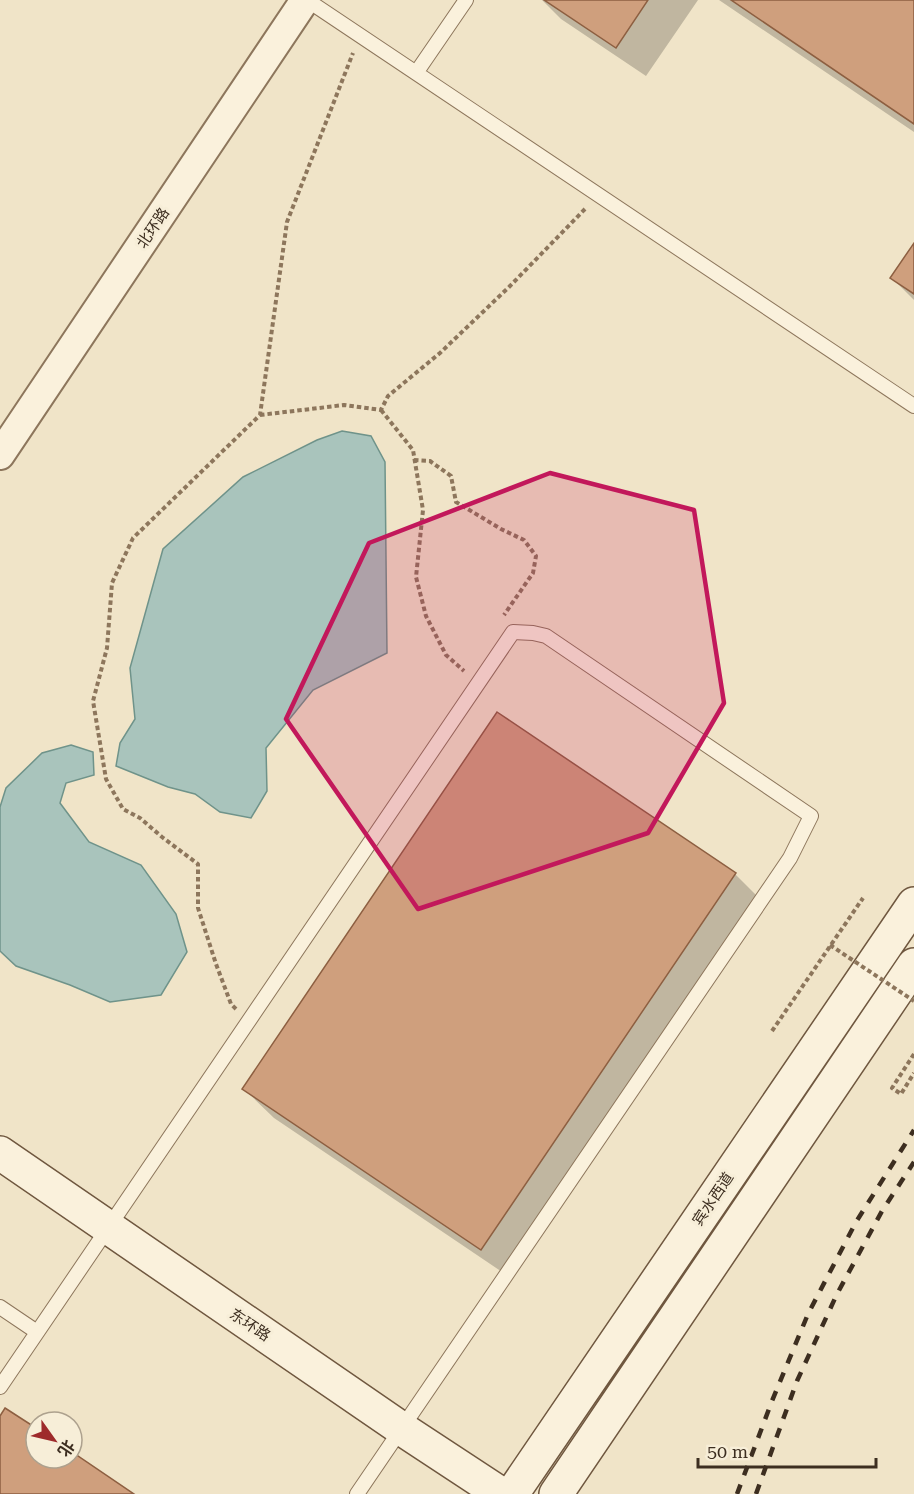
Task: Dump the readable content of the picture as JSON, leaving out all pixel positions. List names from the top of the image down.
{
  "streets": {
    "main road": ["宾水西道", "东环路"],
    "street": ["北环路"]
  },
  "scale_bar": "50 m",
  "north": "bottom right"
}
